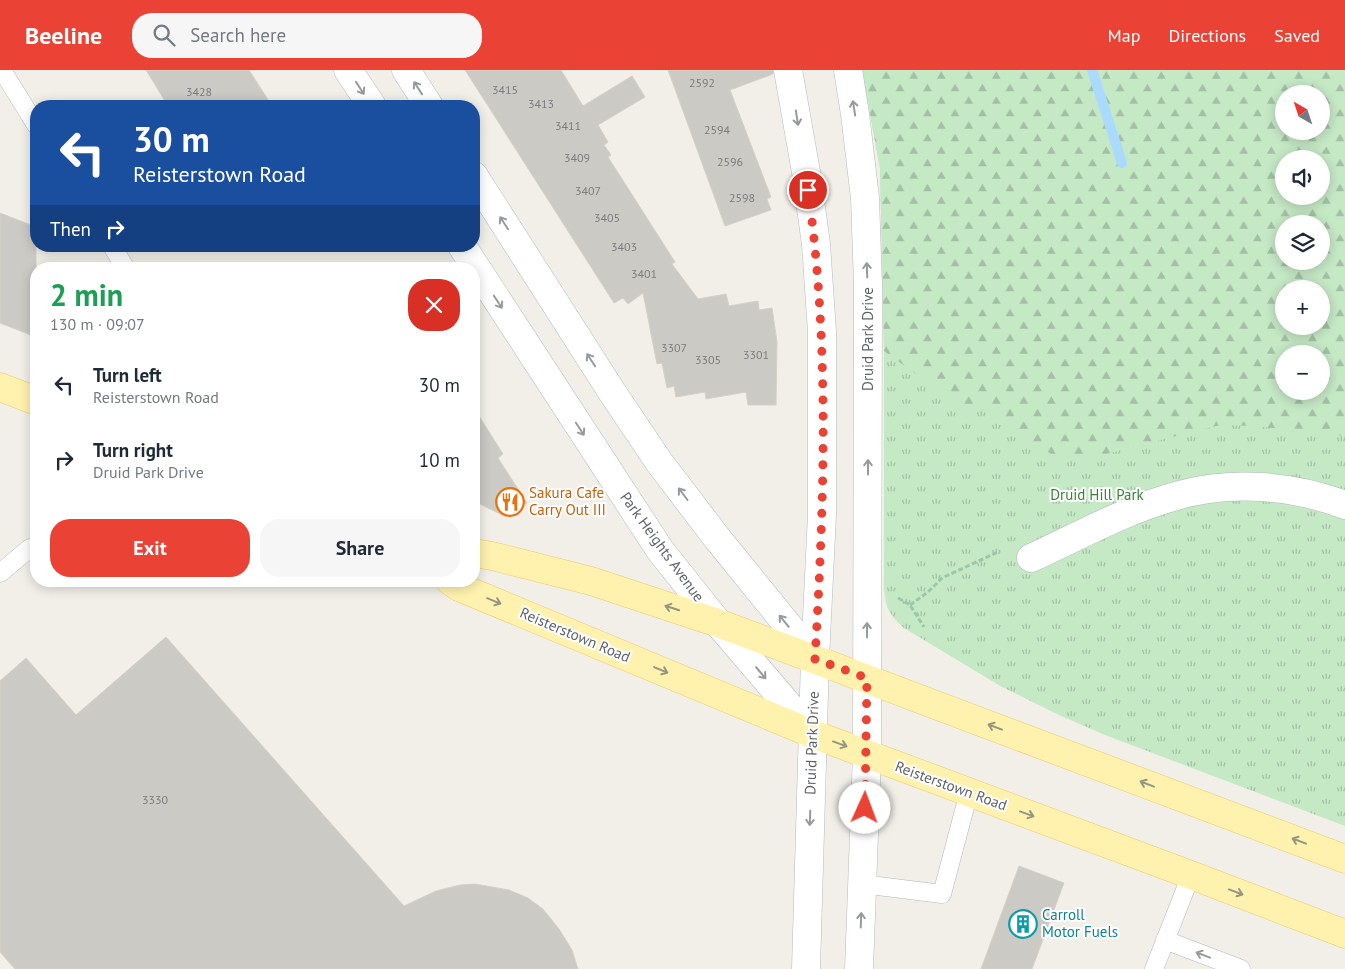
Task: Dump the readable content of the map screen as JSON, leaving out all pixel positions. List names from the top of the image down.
{
  "streets": {
    "main road": ["Druid Park Drive", "Park Heights Avenue", "Reisterstown Road"]
  },
  "crossings": [
    ["Druid Park Drive", "Park Heights Avenue"],
    ["Druid Park Drive", "Reisterstown Road"],
    ["Park Heights Avenue", "Reisterstown Road"]
  ],
  "parks": ["Druid Hill Park"],
  "places": {
    "restaurant": ["Sakura Cafe Carry Out III"],
    "building": ["Carroll Motor Fuels"]
  },
  "house_numbers": [
    "2592",
    "3415",
    "3428",
    "3413",
    "3411",
    "2594",
    "3409",
    "2596",
    "3407",
    "2598",
    "3405",
    "3403",
    "3401",
    "3307",
    "3301",
    "3305",
    "3330"
  ],
  "north": "top left",
  "page": {
    "header": "Beeline",
    "search": "Search here",
    "nav": ["Map", "Directions", "Saved"],
    "map_buttons": ["+", "−"],
    "turn": ["30 m", "Reisterstown Road"],
    "then": "Then",
    "heading": ["2 min", "130 m · 09:07"],
    "list": [
      {
        "name": "Turn left",
        "note": "Reisterstown Road",
        "value": "30 m"
      },
      {
        "name": "Turn right",
        "note": "Druid Park Drive",
        "value": "10 m"
      }
    ],
    "buttons": ["Exit", "Share"]
  }
}
